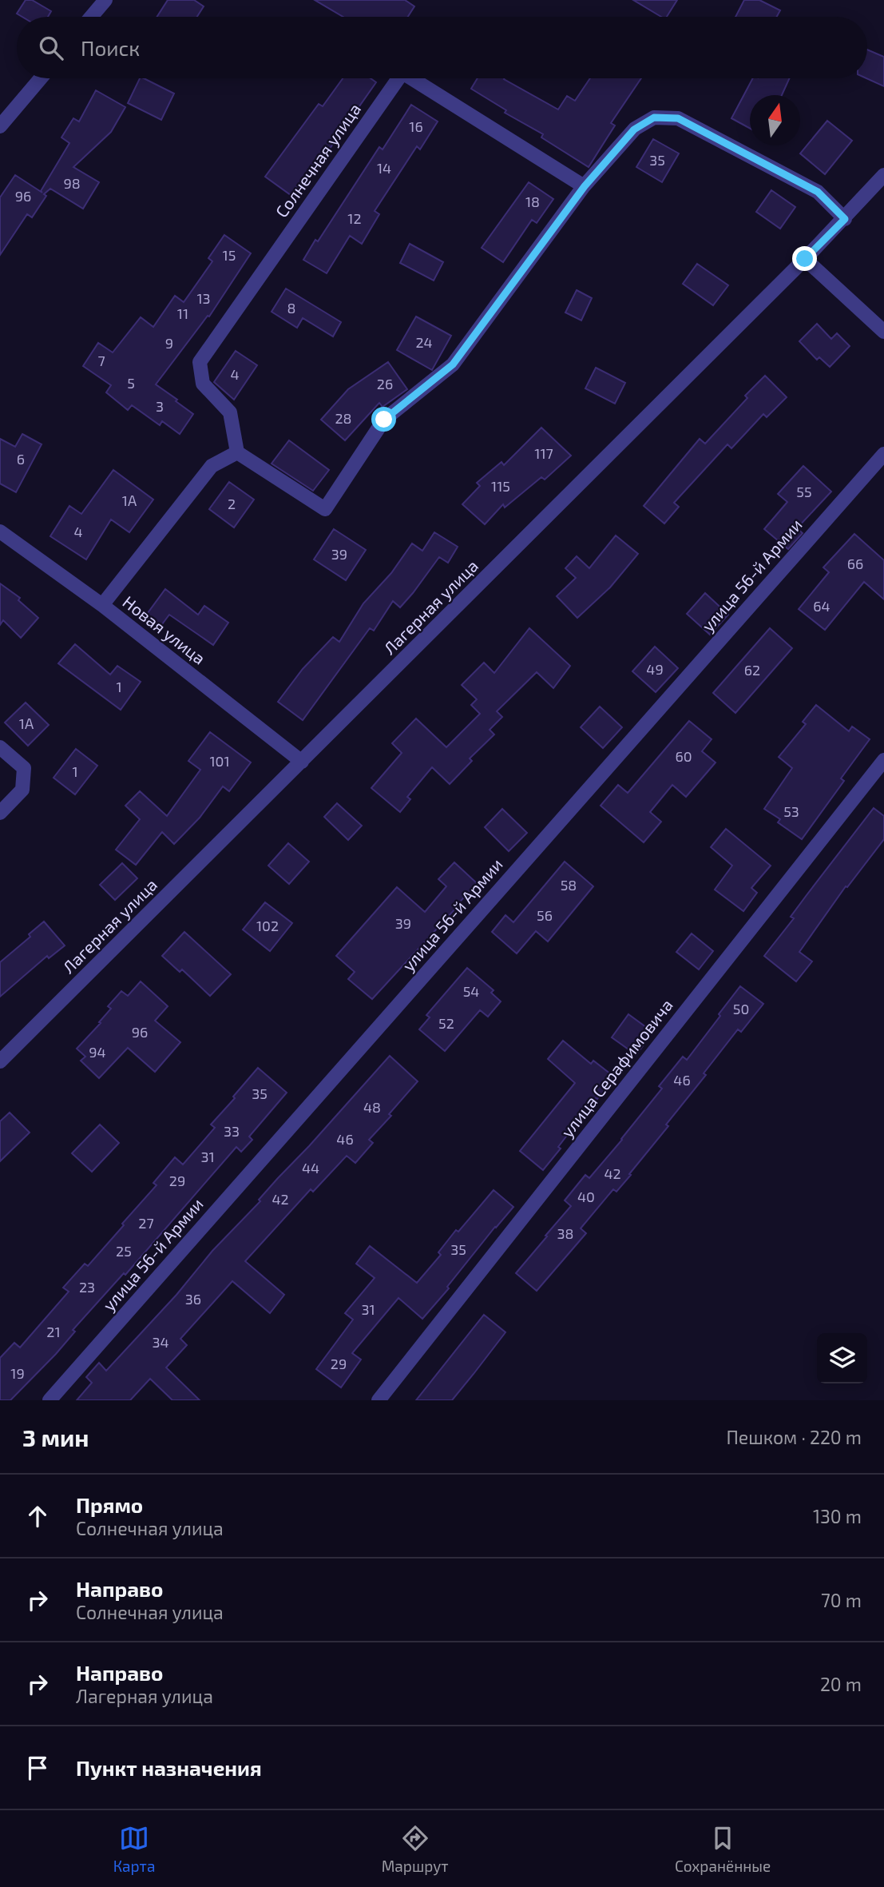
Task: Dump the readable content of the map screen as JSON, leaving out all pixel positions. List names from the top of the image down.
{
  "streets": {
    "street": [
      "Солнечная улица",
      "улица 56-й Армии",
      "Лагерная улица",
      "Новая улица",
      "улица Серафимовича"
    ]
  },
  "crossings": [
    ["Лагерная улица", "Новая улица"]
  ],
  "house_numbers": [
    "16",
    "35",
    "14",
    "98",
    "96",
    "18",
    "12",
    "15",
    "13",
    "8",
    "11",
    "24",
    "9",
    "7",
    "4",
    "5",
    "26",
    "3",
    "28",
    "117",
    "6",
    "115",
    "55",
    "1А",
    "2",
    "4",
    "39",
    "66",
    "64",
    "49",
    "62",
    "1",
    "1А",
    "60",
    "101",
    "1",
    "53",
    "58",
    "56",
    "39",
    "102",
    "54",
    "50",
    "52",
    "96",
    "94",
    "46",
    "35",
    "48",
    "33",
    "46",
    "31",
    "44",
    "42",
    "29",
    "40",
    "42",
    "27",
    "38",
    "35",
    "25",
    "23",
    "36",
    "31",
    "21",
    "34",
    "29",
    "19"
  ],
  "north": "top",
  "page": {
    "search": "Поиск",
    "heading": ["3 мин", "Пешком · 220 m"],
    "list": [
      ["Прямо", "Солнечная улица", "130 m"],
      ["Направо", "Солнечная улица", "70 m"],
      ["Направо", "Лагерная улица", "20 m"],
      "Пункт назначения"
    ],
    "nav": ["Карта", "Маршрут", "Сохранённые"]
  }
}
